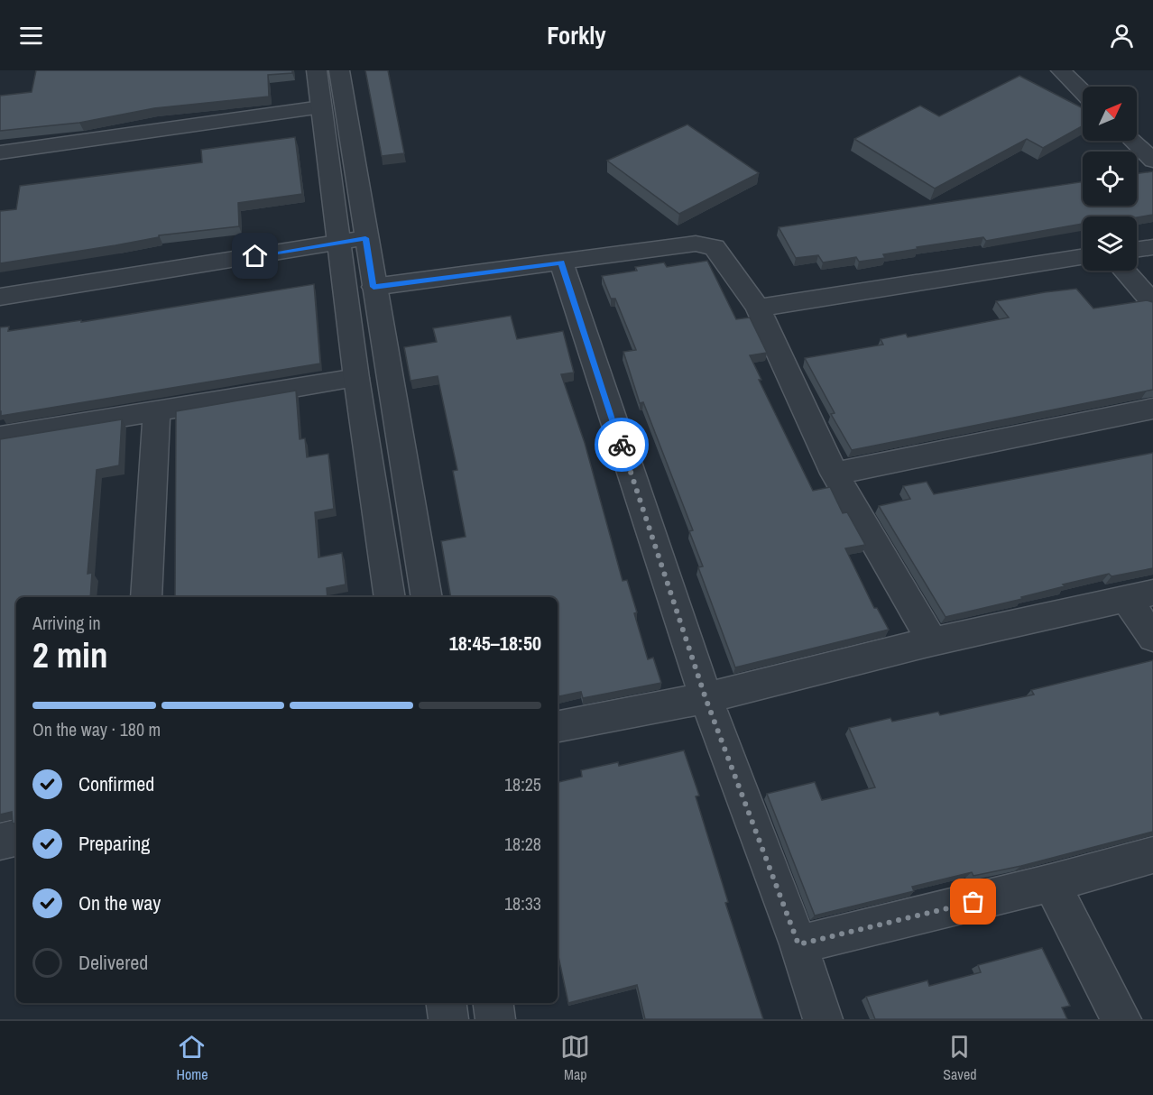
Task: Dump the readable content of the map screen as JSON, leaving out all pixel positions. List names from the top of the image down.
{
  "north": "top right",
  "page": {
    "header": "Forkly",
    "heading": ["2 min", "Arriving in", "18:45–18:50"],
    "bar": "On the way · 180 m",
    "list": [
      ["Confirmed", "18:25"],
      ["Preparing", "18:28"],
      ["On the way", "18:33"],
      "Delivered"
    ],
    "tabs": ["Home", "Map", "Saved"]
  }
}
